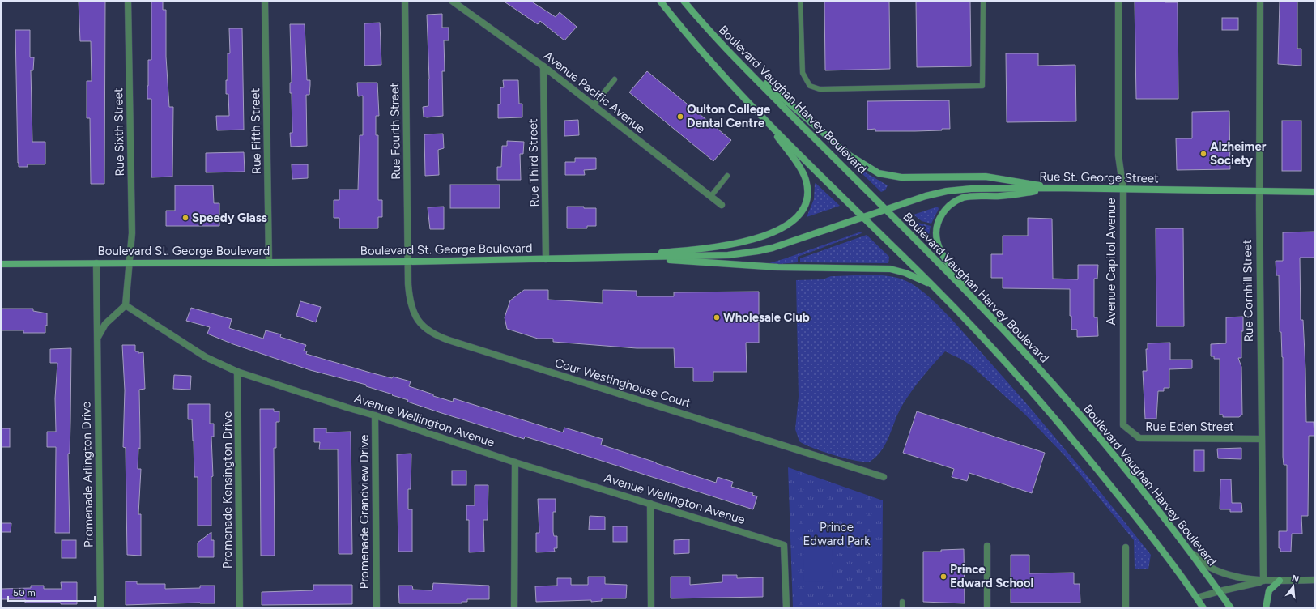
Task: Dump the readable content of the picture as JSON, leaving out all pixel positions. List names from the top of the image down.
{
  "streets": {
    "main road": ["Boulevard Vaughan Harvey Boulevard", "Rue St. George Street", "Boulevard St. George Boulevard"],
    "street": [
      "Avenue Pacific Avenue",
      "Rue Fifth Street",
      "Rue Fourth Street",
      "Rue Sixth Street",
      "Rue Third Street",
      "Avenue Capitol Avenue",
      "Rue Cornhill Street",
      "Cour Westinghouse Court",
      "Avenue Wellington Avenue",
      "Rue Eden Street",
      "Promenade Arlington Drive",
      "Promenade Kensington Drive",
      "Promenade Grandview Drive"
    ]
  },
  "crossings": [
    ["Avenue Pacific Avenue", "Rue Third Street"],
    ["Boulevard Vaughan Harvey Boulevard", "Rue St. George Street"],
    ["Boulevard Vaughan Harvey Boulevard", "Boulevard St. George Boulevard"],
    ["Rue Fifth Street", "Boulevard St. George Boulevard"],
    ["Rue Fourth Street", "Boulevard St. George Boulevard"],
    ["Rue Fourth Street", "Cour Westinghouse Court"],
    ["Rue Sixth Street", "Boulevard St. George Boulevard"],
    ["Rue Third Street", "Boulevard St. George Boulevard"],
    ["Rue St. George Street", "Boulevard St. George Boulevard"],
    ["Rue St. George Street", "Avenue Capitol Avenue"],
    ["Rue St. George Street", "Rue Cornhill Street"],
    ["Boulevard St. George Boulevard", "Cour Westinghouse Court"],
    ["Boulevard St. George Boulevard", "Promenade Arlington Drive"],
    ["Avenue Capitol Avenue", "Rue Eden Street"],
    ["Rue Cornhill Street", "Rue Eden Street"],
    ["Avenue Wellington Avenue", "Promenade Arlington Drive"],
    ["Avenue Wellington Avenue", "Promenade Kensington Drive"],
    ["Avenue Wellington Avenue", "Promenade Grandview Drive"]
  ],
  "parks": ["Prince Edward Park"],
  "places": [
    "Oulton College Dental Centre",
    "Alzheimer Society",
    "Speedy Glass",
    "Wholesale Club",
    "Prince Edward School"
  ],
  "scale_bar": "50 m",
  "north": "top"
}
